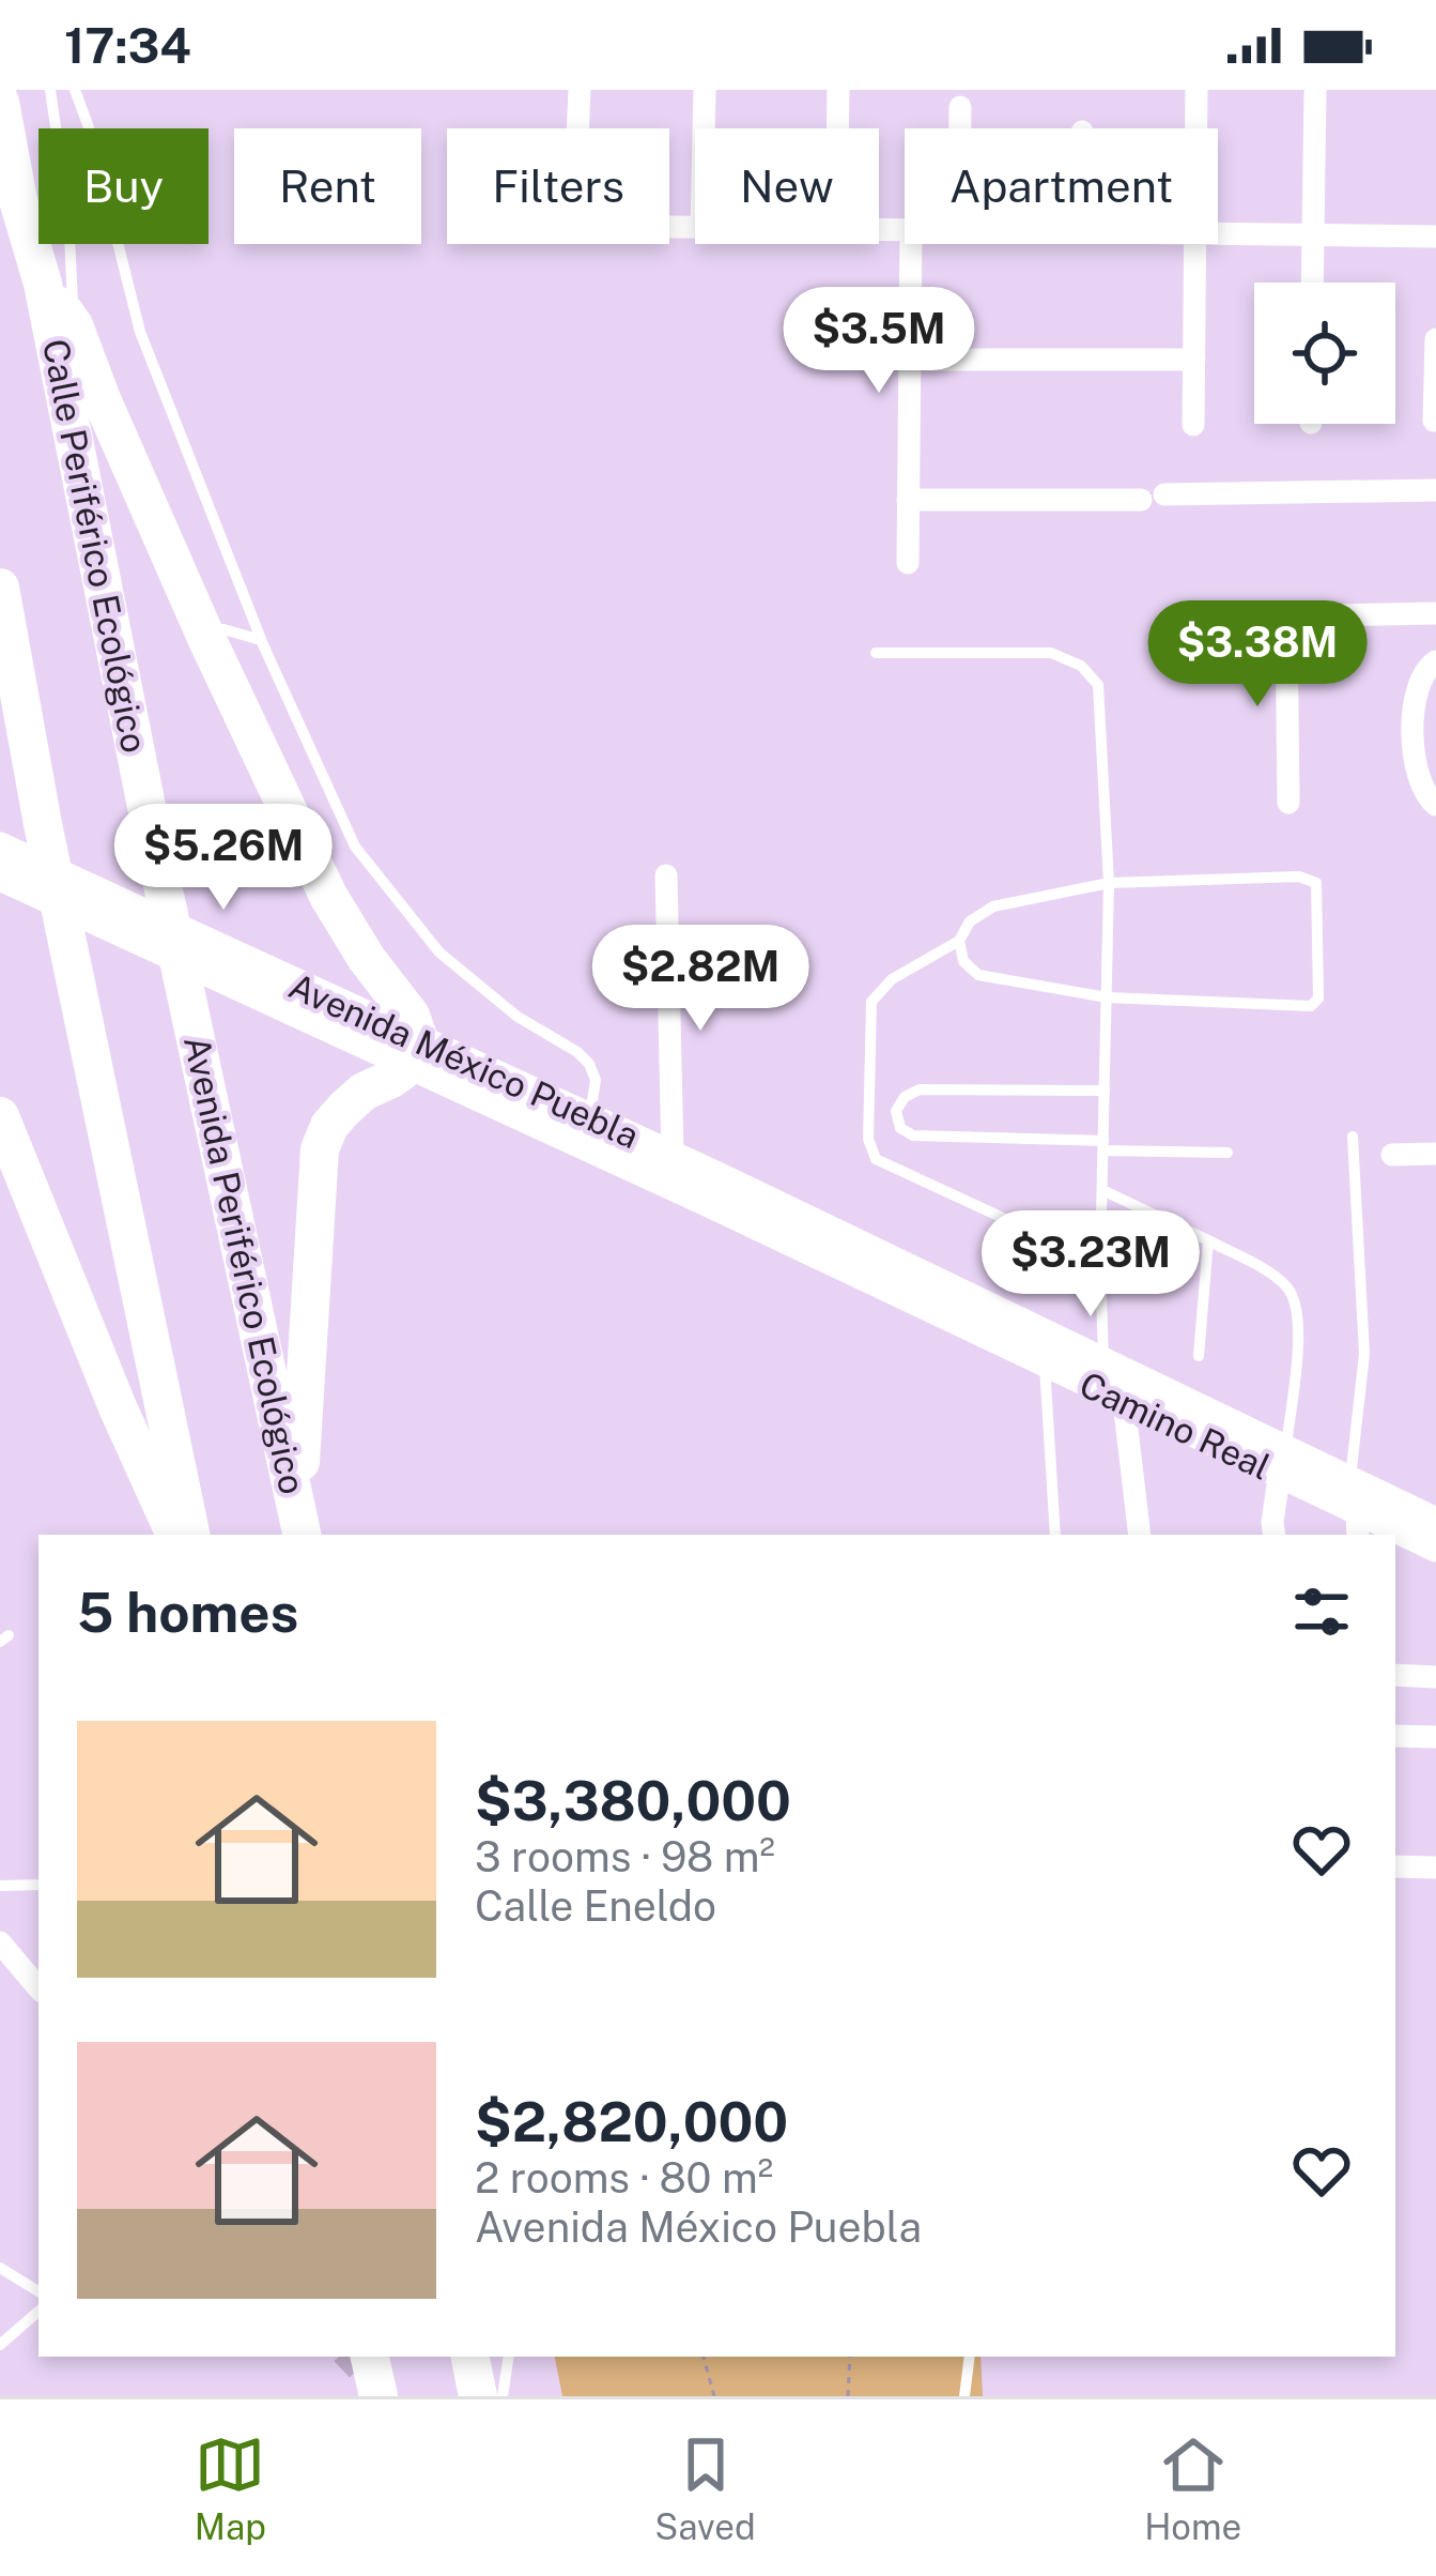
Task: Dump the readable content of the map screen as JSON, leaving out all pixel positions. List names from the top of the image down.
{
  "streets": {
    "highway": ["Calle Periférico Ecológico", "Avenida Periférico Ecológico"],
    "street": ["Avenida México Puebla", "Camino Real"]
  },
  "crossings": [
    ["Calle Periférico Ecológico", "Avenida Periférico Ecológico"],
    ["Avenida México Puebla", "Camino Real"]
  ],
  "page": {
    "status": "17:34",
    "chip": [
      "Buy",
      "Rent",
      "Filters",
      "New",
      "Apartment"
    ],
    "price": [
      "$3.5M",
      "$3.38M",
      "$5.26M",
      "$2.82M",
      "$3.23M"
    ],
    "heading": "5 homes",
    "list": [
      {
        "name": "$3,380,000",
        "note": "3 rooms · 98 m² · Calle Eneldo"
      },
      {
        "name": "$2,820,000",
        "note": "2 rooms · 80 m² · Avenida México Puebla"
      }
    ],
    "tabs": ["Map", "Saved", "Home"]
  }
}
